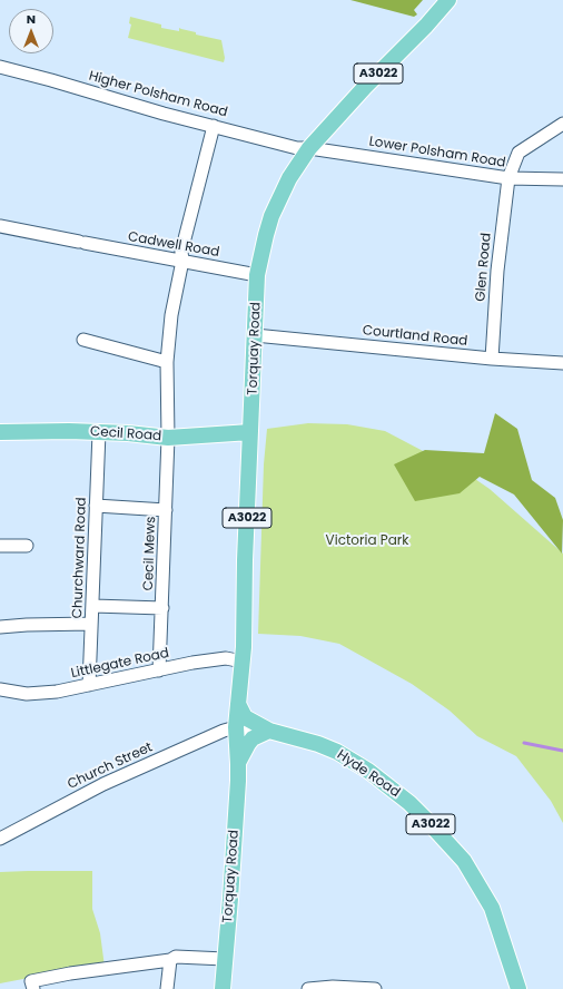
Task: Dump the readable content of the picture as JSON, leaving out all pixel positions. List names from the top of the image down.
{
  "streets": {
    "main road": [
      "A3022",
      "Torquay Road",
      "Cecil Road",
      "Hyde Road"
    ],
    "street": [
      "Higher Polsham Road",
      "Lower Polsham Road",
      "Cadwell Road",
      "Glen Road",
      "Courtland Road",
      "Cecil Mews",
      "Churchward Road",
      "Littlegate Road",
      "Church Street"
    ]
  },
  "crossings": [
    ["Higher Polsham Road", "Lower Polsham Road"],
    ["Higher Polsham Road", "Torquay Road"],
    ["Higher Polsham Road", "Cecil Mews"],
    ["Lower Polsham Road", "Glen Road"],
    ["Lower Polsham Road", "Torquay Road"],
    ["Cadwell Road", "Torquay Road"],
    ["Cadwell Road", "Cecil Mews"],
    ["Glen Road", "Courtland Road"],
    ["Courtland Road", "Torquay Road"],
    ["Torquay Road", "Cecil Road"],
    ["Torquay Road", "Littlegate Road"],
    ["Torquay Road", "Church Street"],
    ["Torquay Road", "Hyde Road"],
    ["Cecil Road", "Cecil Mews"],
    ["Cecil Road", "Churchward Road"],
    ["Cecil Mews", "Littlegate Road"],
    ["Churchward Road", "Littlegate Road"],
    ["Church Street", "Hyde Road"]
  ],
  "parks": ["Victoria Park"],
  "north": "top"
}
